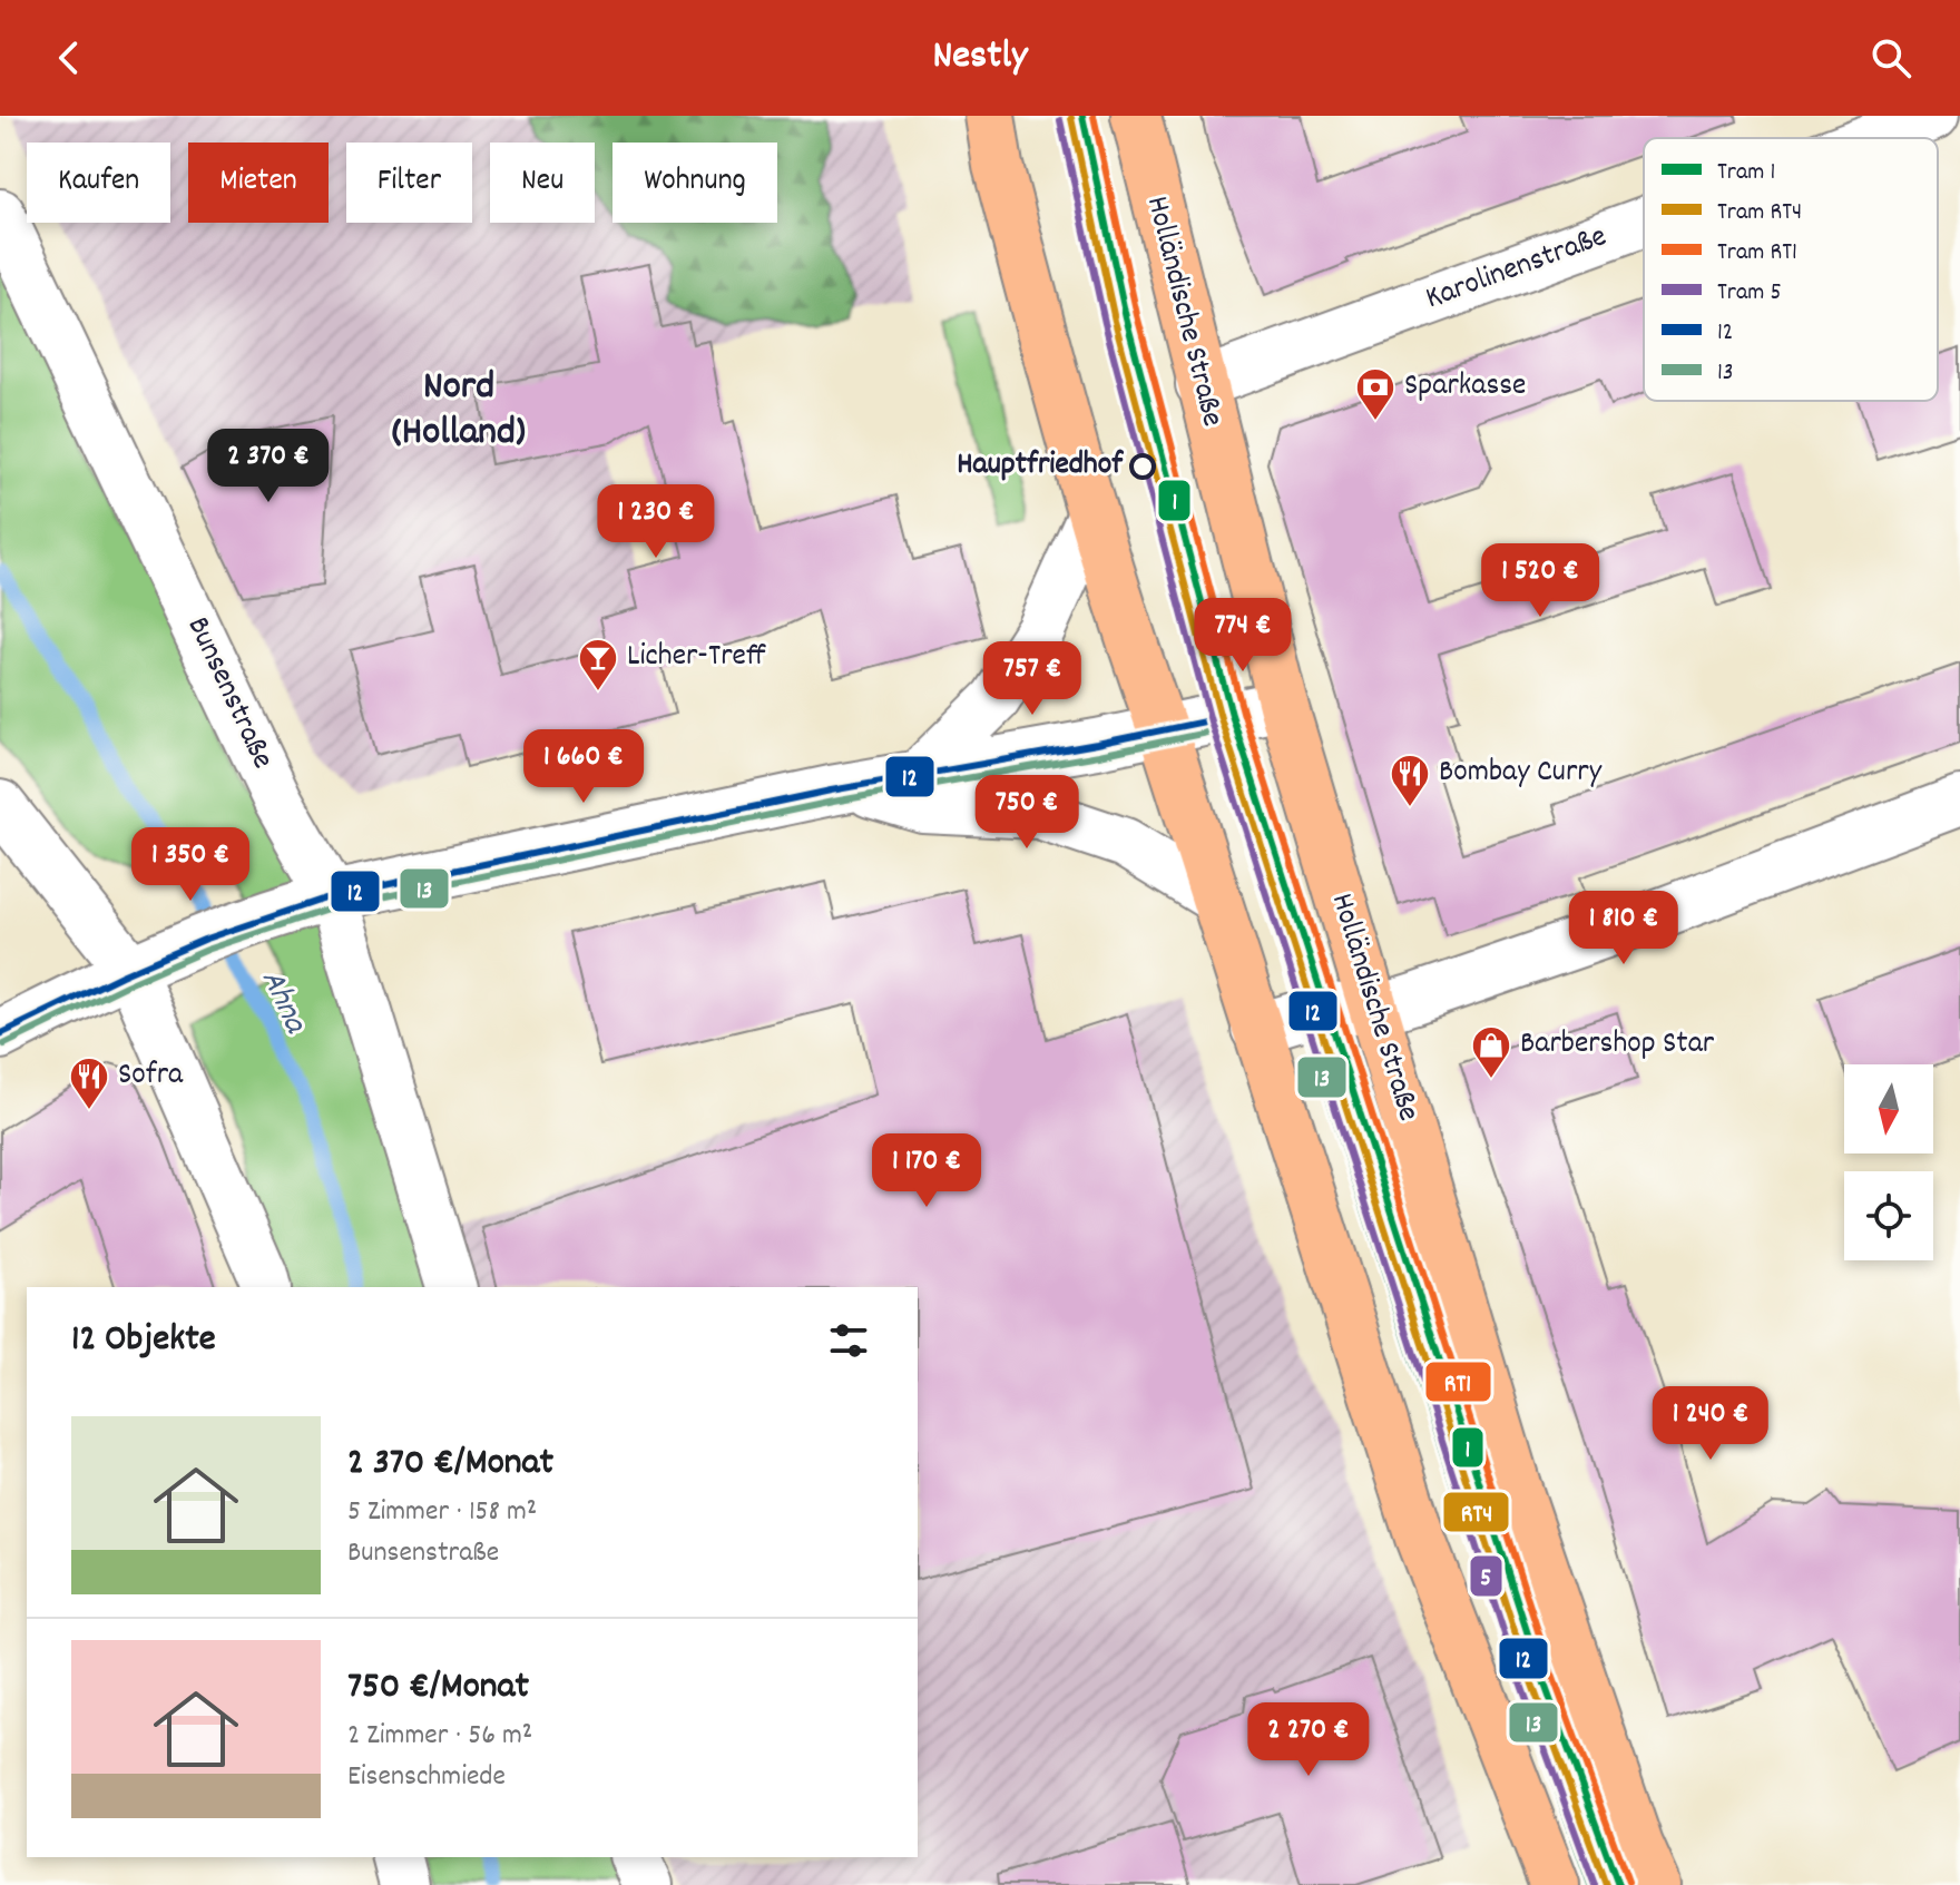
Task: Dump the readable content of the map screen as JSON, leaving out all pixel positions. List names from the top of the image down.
{
  "streets": {
    "main road": ["Holländische Straße"],
    "street": ["Karolinenstraße", "Bunsenstraße"]
  },
  "crossings": [
    ["Karolinenstraße", "Holländische Straße"]
  ],
  "districts": ["Nord (Holland)"],
  "water": ["Ahna"],
  "places": {
    "bank": ["Sparkasse"],
    "other": ["Hauptfriedhof"],
    "bar": ["Licher-Treff"],
    "restaurant": ["Bombay Curry", "Sofra"],
    "shop": ["Barbershop Star"]
  },
  "lines": [
    "tram line 1",
    "tram line RT1",
    "tram line RT4",
    "tram line 5",
    "transit line 12",
    "transit line 13"
  ],
  "legend": [
    "Tram 1",
    "Tram RT4",
    "Tram RT1",
    "Tram 5",
    "12",
    "13"
  ],
  "north": "bottom",
  "page": {
    "header": "Nestly",
    "chip": [
      "Kaufen",
      "Mieten",
      "Filter",
      "Neu",
      "Wohnung"
    ],
    "price": [
      "2 370 €",
      "1 230 €",
      "1 520 €",
      "774 €",
      "757 €",
      "1 660 €",
      "750 €",
      "1 350 €",
      "1 810 €",
      "1 170 €",
      "1 240 €",
      "2 270 €"
    ],
    "heading": "12 Objekte",
    "list": [
      {
        "name": "2 370 €/Monat",
        "note": "5 Zimmer · 158 m² · Bunsenstraße"
      },
      {
        "name": "750 €/Monat",
        "note": "2 Zimmer · 56 m² · Eisenschmiede"
      }
    ]
  }
}
